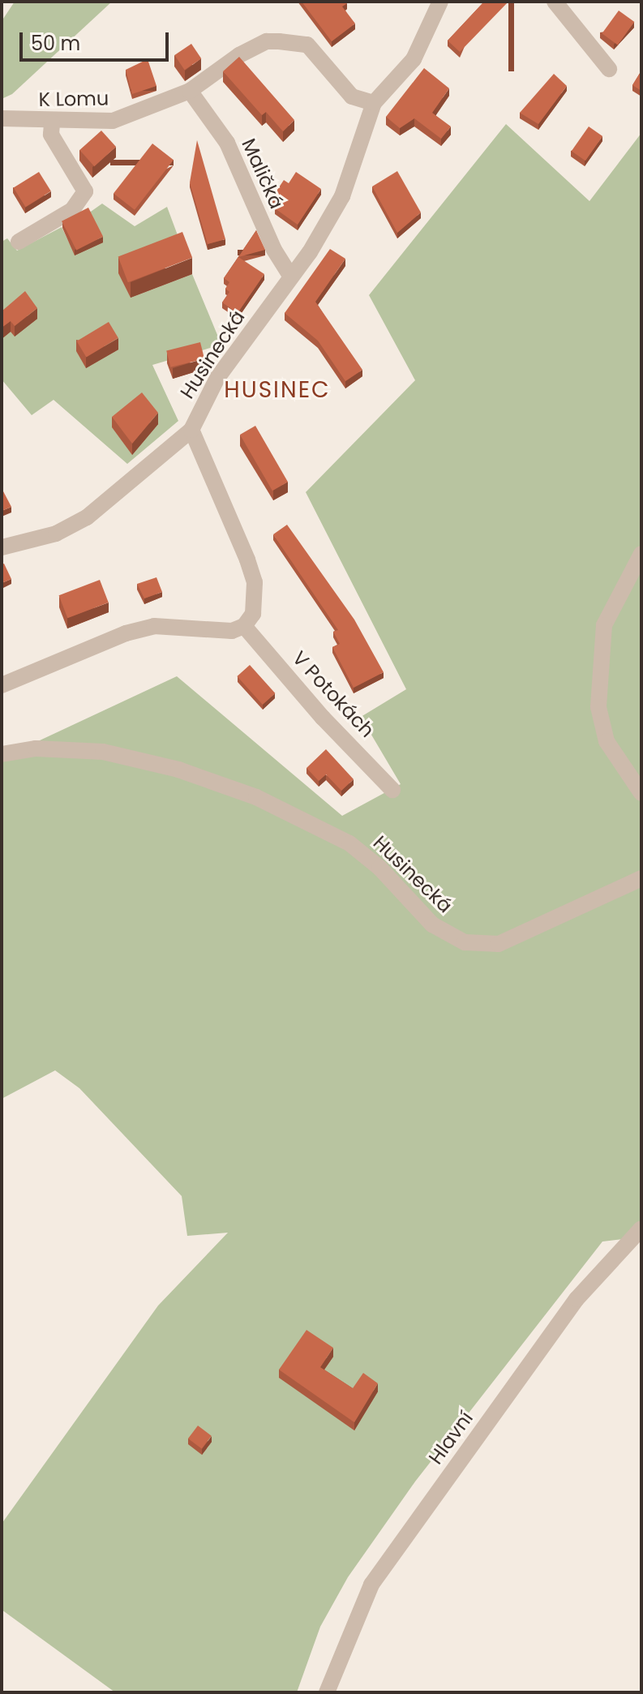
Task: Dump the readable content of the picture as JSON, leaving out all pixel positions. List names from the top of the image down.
{
  "streets": {
    "street": [
      "K Lomu",
      "Maličká",
      "Husinecká",
      "V Potokách",
      "Hlavní"
    ]
  },
  "crossings": [
    ["K Lomu", "Maličká"],
    ["K Lomu", "Husinecká"],
    ["Maličká", "Husinecká"],
    ["Husinecká", "V Potokách"]
  ],
  "districts": ["HUSINEC"],
  "scale_bar": "50 m"
}
